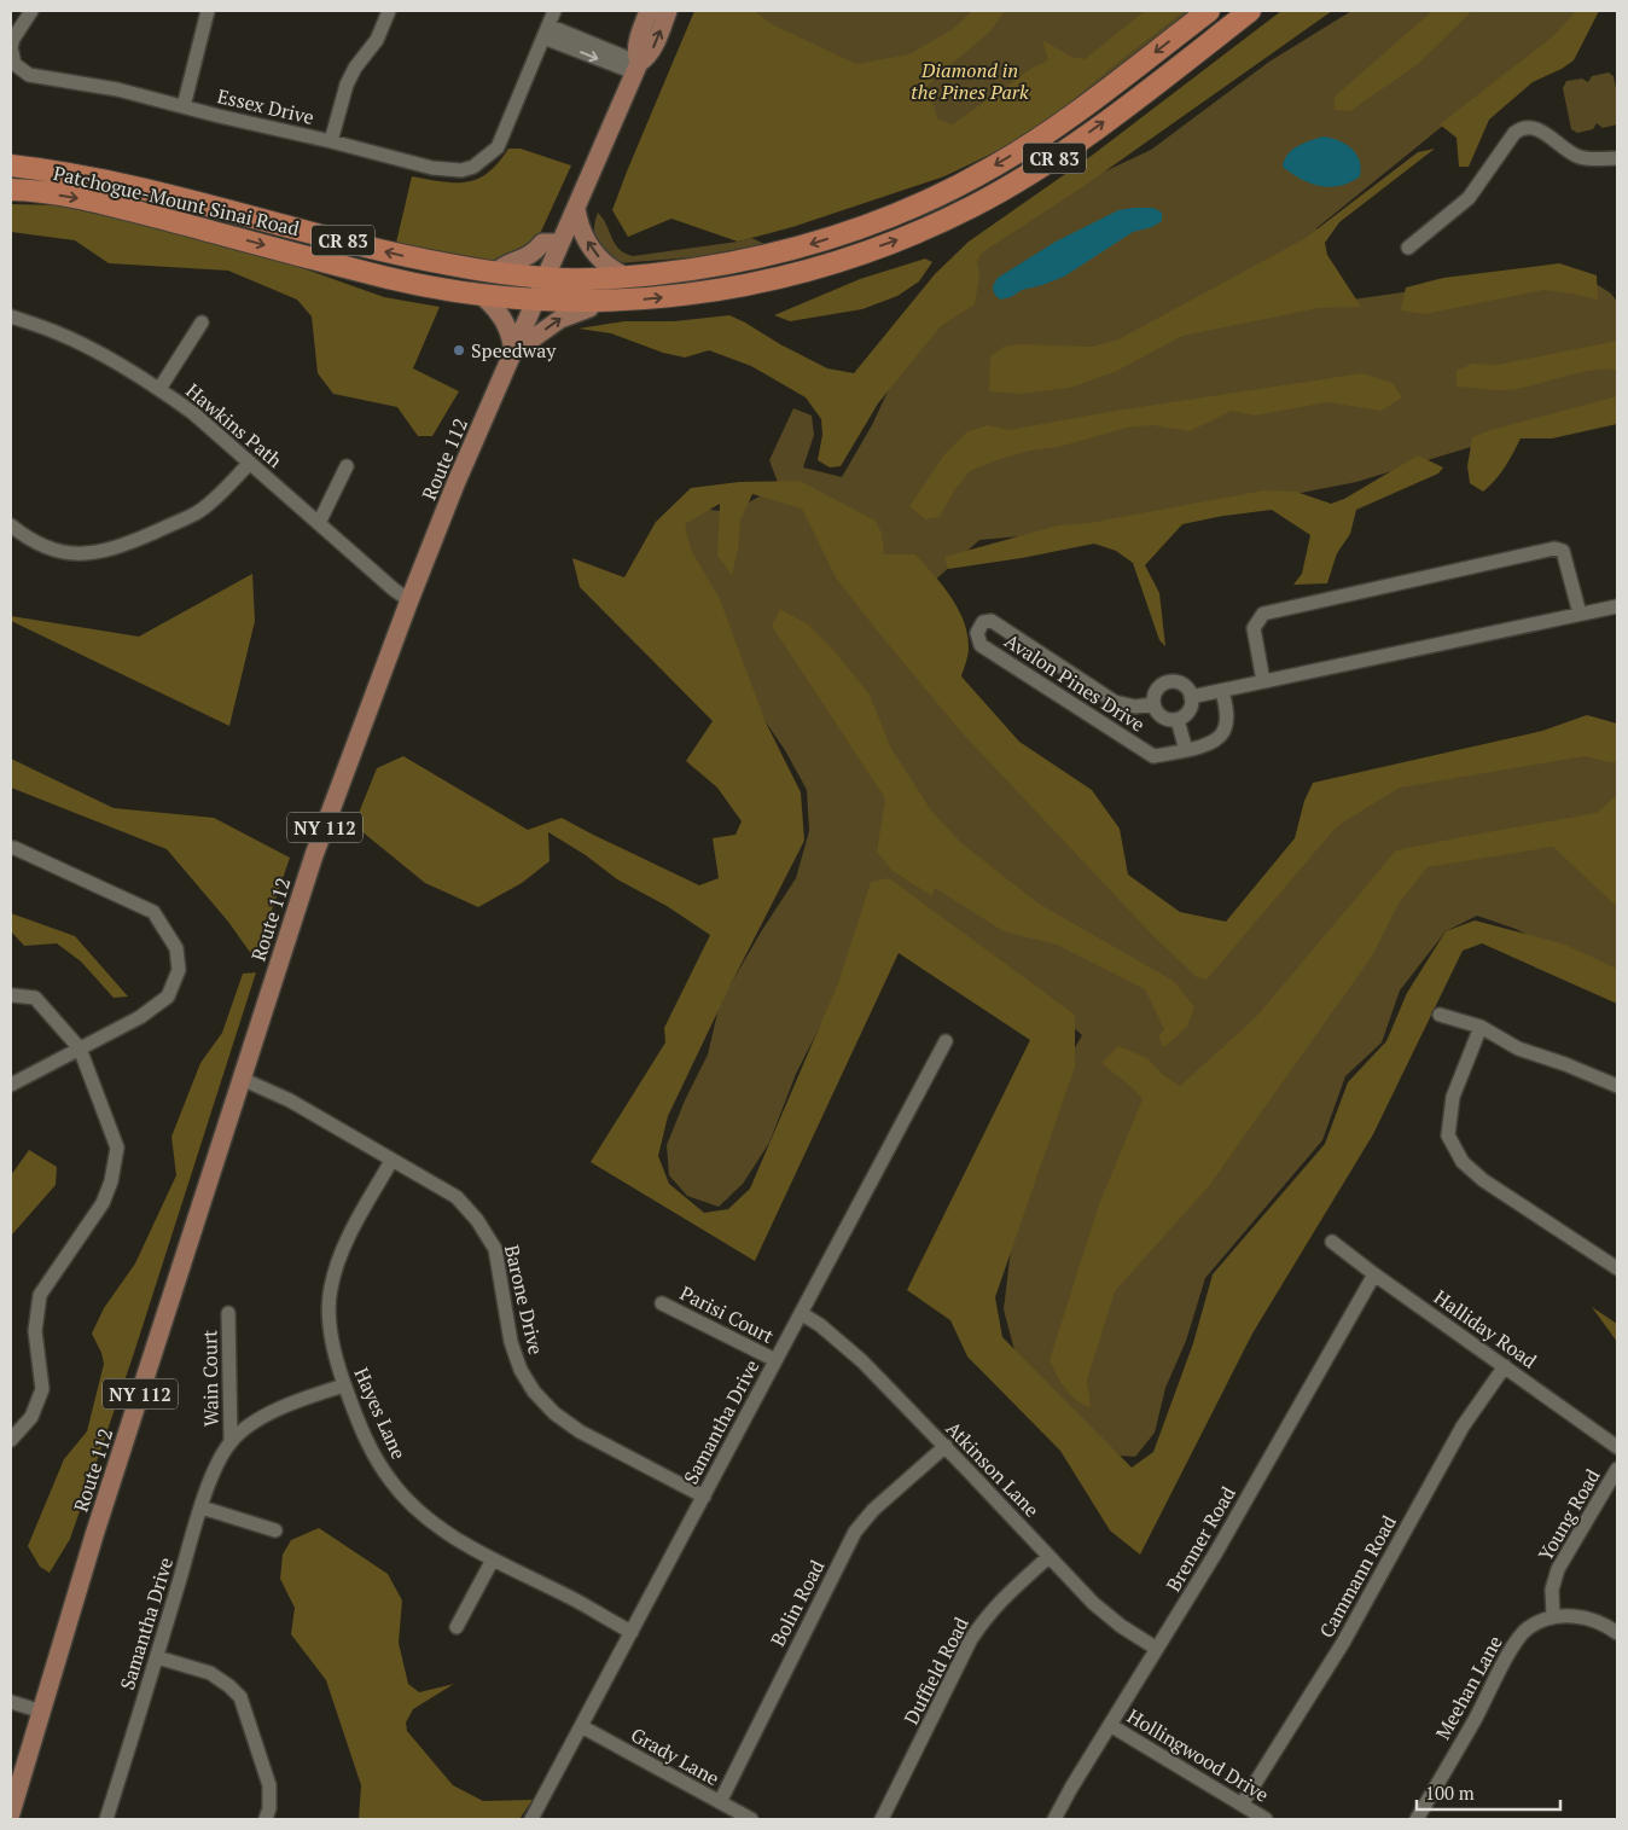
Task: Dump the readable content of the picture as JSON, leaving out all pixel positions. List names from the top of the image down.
{
  "streets": {
    "highway": ["CR 83", "Patchogue-Mount Sinai Road"],
    "main road": ["Route 112", "NY 112"],
    "street": [
      "Essex Drive",
      "Hawkins Path",
      "Avalon Pines Drive",
      "Barone Drive",
      "Parisi Court",
      "Halliday Road",
      "Wain Court",
      "Hayes Lane",
      "Samantha Drive",
      "Atkinson Lane",
      "Young Road",
      "Brenner Road",
      "Cammann Road",
      "Bolin Road",
      "Duffield Road",
      "Meehan Lane",
      "Hollingwood Drive",
      "Grady Lane"
    ]
  },
  "crossings": [
    ["Patchogue-Mount Sinai Road", "Route 112"],
    ["Hawkins Path", "Route 112"],
    ["Route 112", "Barone Drive"],
    ["Barone Drive", "Hayes Lane"],
    ["Barone Drive", "Samantha Drive"],
    ["Parisi Court", "Samantha Drive"],
    ["Halliday Road", "Brenner Road"],
    ["Halliday Road", "Cammann Road"],
    ["Wain Court", "Samantha Drive"],
    ["Hayes Lane", "Samantha Drive"],
    ["Samantha Drive", "Atkinson Lane"],
    ["Samantha Drive", "Grady Lane"],
    ["Atkinson Lane", "Brenner Road"],
    ["Atkinson Lane", "Bolin Road"],
    ["Atkinson Lane", "Duffield Road"],
    ["Young Road", "Meehan Lane"],
    ["Brenner Road", "Hollingwood Drive"],
    ["Cammann Road", "Hollingwood Drive"],
    ["Bolin Road", "Grady Lane"]
  ],
  "parks": ["Diamond in the Pines Park"],
  "places": ["Speedway"],
  "scale_bar": "100 m"
}
